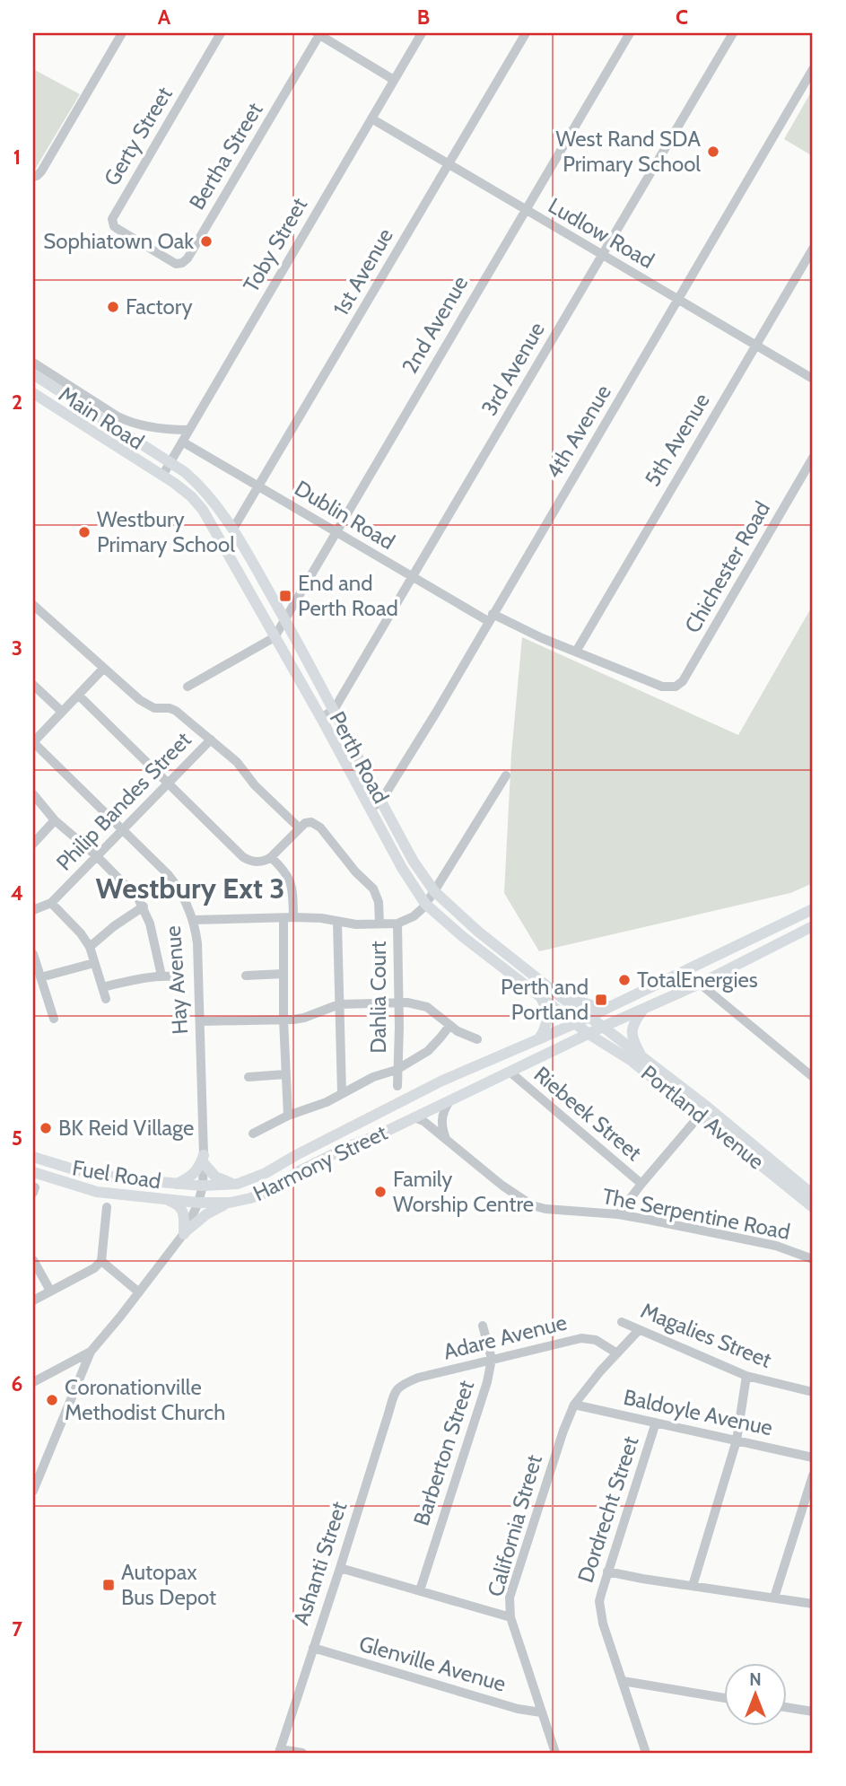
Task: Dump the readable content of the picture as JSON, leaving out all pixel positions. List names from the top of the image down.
{
  "streets": {
    "main road": [
      "Main Road",
      "Perth Road",
      "Portland Avenue",
      "Harmony Street",
      "Fuel Road"
    ],
    "street": [
      "Gerty Street",
      "Bertha Street",
      "Ludlow Road",
      "Toby Street",
      "1st Avenue",
      "2nd Avenue",
      "3rd Avenue",
      "4th Avenue",
      "5th Avenue",
      "Dublin Road",
      "Chichester Road",
      "Philip Bandes Street",
      "Hay Avenue",
      "Dahlia Court",
      "Riebeek Street",
      "The Serpentine Road",
      "Magalies Street",
      "Adare Avenue",
      "Baldoyle Avenue",
      "Barberton Street",
      "Dordrecht Street",
      "California Street",
      "Ashanti Street",
      "Glenville Avenue"
    ]
  },
  "crossings": [
    ["Gerty Street", "Bertha Street"],
    ["Ludlow Road", "Toby Street"],
    ["Ludlow Road", "1st Avenue"],
    ["Ludlow Road", "2nd Avenue"],
    ["Ludlow Road", "3rd Avenue"],
    ["Ludlow Road", "4th Avenue"],
    ["Ludlow Road", "5th Avenue"],
    ["Toby Street", "Main Road"],
    ["Toby Street", "Dublin Road"],
    ["Toby Street", "Perth Road"],
    ["1st Avenue", "Dublin Road"],
    ["1st Avenue", "Perth Road"],
    ["2nd Avenue", "Dublin Road"],
    ["2nd Avenue", "Perth Road"],
    ["3rd Avenue", "Dublin Road"],
    ["3rd Avenue", "Perth Road"],
    ["Main Road", "Perth Road"],
    ["4th Avenue", "Dublin Road"],
    ["4th Avenue", "Perth Road"],
    ["5th Avenue", "Dublin Road"],
    ["Dublin Road", "Chichester Road"],
    ["Perth Road", "Portland Avenue"],
    ["Perth Road", "Harmony Street"],
    ["Philip Bandes Street", "Hay Avenue"],
    ["Hay Avenue", "Harmony Street"],
    ["Hay Avenue", "Fuel Road"],
    ["Riebeek Street", "Harmony Street"],
    ["Portland Avenue", "Harmony Street"],
    ["Harmony Street", "Fuel Road"],
    ["Harmony Street", "The Serpentine Road"],
    ["Magalies Street", "California Street"],
    ["Adare Avenue", "Barberton Street"],
    ["Adare Avenue", "California Street"],
    ["Adare Avenue", "Ashanti Street"],
    ["Baldoyle Avenue", "Dordrecht Street"],
    ["Baldoyle Avenue", "California Street"],
    ["California Street", "Glenville Avenue"],
    ["Ashanti Street", "Glenville Avenue"]
  ],
  "districts": ["Westbury Ext 3"],
  "places": {
    "other": [
      "West Rand SDA Primary School",
      "Sophiatown Oak",
      "Factory",
      "Westbury Primary School",
      "TotalEnergies",
      "BK Reid Village",
      "Family Worship Centre",
      "Coronationville Methodist Church"
    ],
    "transit": ["End and Perth Road", "Perth and Portland", "Autopax Bus Depot"]
  },
  "north": "top",
  "grid": {
    "columns": ["A", "B", "C"],
    "rows": [
      "1",
      "2",
      "3",
      "4",
      "5",
      "6",
      "7"
    ]
  }
}
